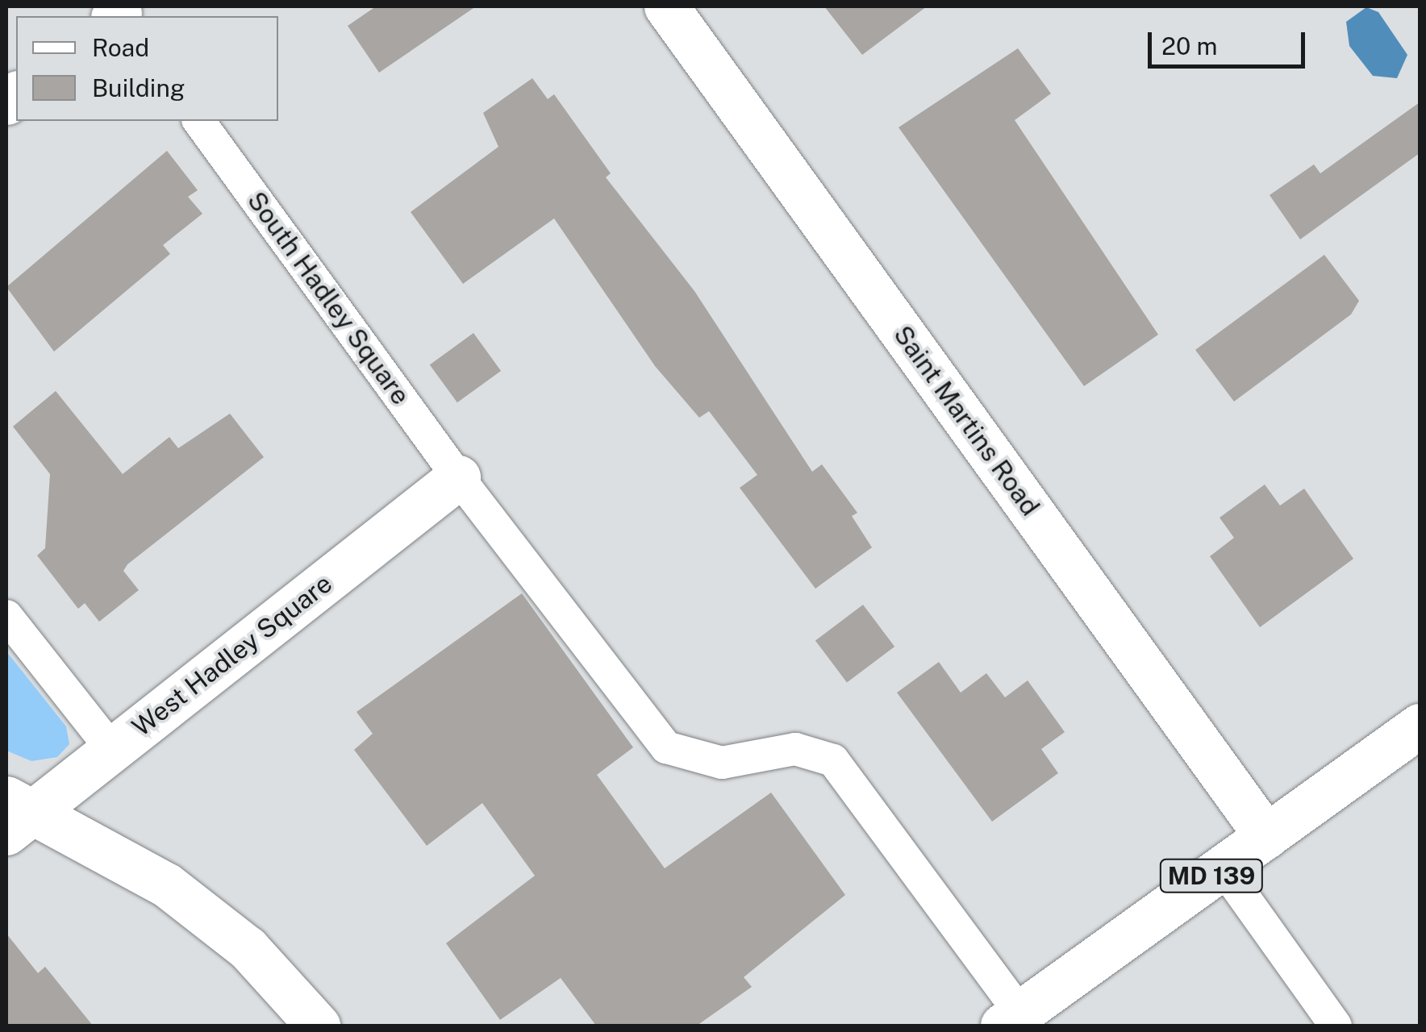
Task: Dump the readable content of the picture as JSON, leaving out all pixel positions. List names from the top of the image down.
{
  "streets": {
    "street": ["Saint Martins Road", "West Hadley Square", "MD 139"],
    "lane": ["South Hadley Square"]
  },
  "crossings": [
    ["South Hadley Square", "West Hadley Square"],
    ["South Hadley Square", "MD 139"],
    ["Saint Martins Road", "MD 139"]
  ],
  "legend": ["Road", "Building"],
  "scale_bar": "20 m"
}
